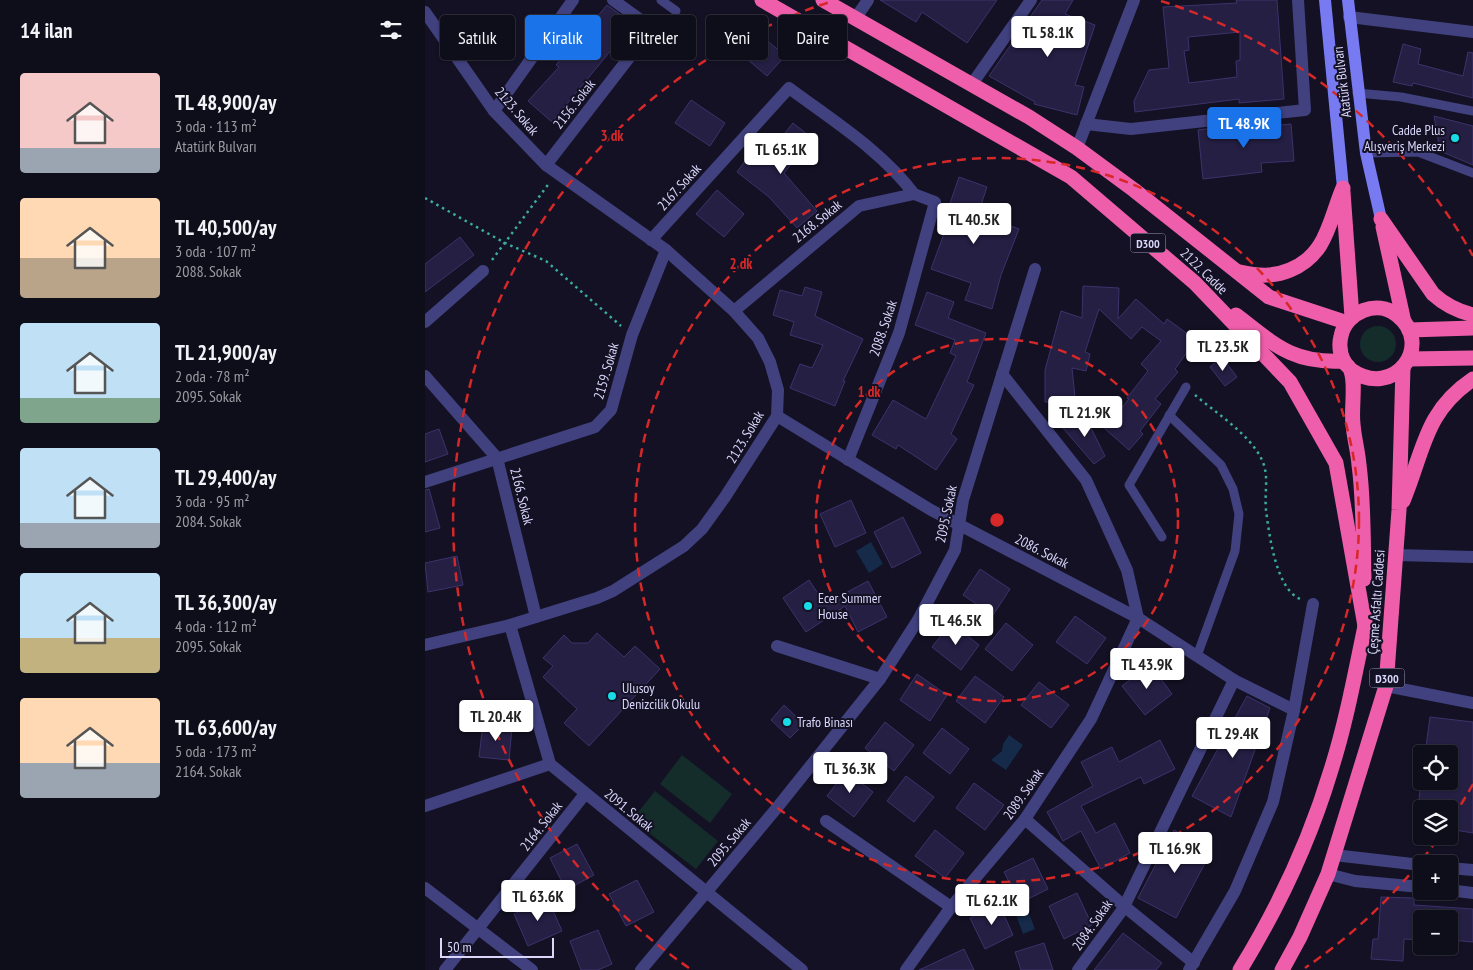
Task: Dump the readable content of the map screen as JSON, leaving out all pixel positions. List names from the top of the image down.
{
  "streets": {
    "highway": ["D300", "2122. Cadde", "Çeşme Asfaltı Caddesi"],
    "main road": ["Atatürk Bulvarı"],
    "street": [
      "2156. Sokak",
      "2123. Sokak",
      "2167. Sokak",
      "2168. Sokak",
      "2088. Sokak",
      "2159. Sokak",
      "2166. Sokak",
      "2095. Sokak",
      "2086. Sokak",
      "2089. Sokak",
      "2091. Sokak",
      "2164. Sokak",
      "2084. Sokak"
    ]
  },
  "crossings": [
    ["Atatürk Bulvarı", "D300"],
    ["2156. Sokak", "2123. Sokak"],
    ["2123. Sokak", "2167. Sokak"],
    ["2123. Sokak", "2168. Sokak"],
    ["2123. Sokak", "2159. Sokak"],
    ["2123. Sokak", "2166. Sokak"],
    ["2123. Sokak", "2086. Sokak"],
    ["2167. Sokak", "2168. Sokak"],
    ["2167. Sokak", "2088. Sokak"],
    ["2168. Sokak", "2088. Sokak"],
    ["D300", "2122. Cadde"],
    ["D300", "Çeşme Asfaltı Caddesi"],
    ["2122. Cadde", "Çeşme Asfaltı Caddesi"],
    ["2088. Sokak", "2086. Sokak"],
    ["2159. Sokak", "2166. Sokak"],
    ["2095. Sokak", "2086. Sokak"],
    ["2095. Sokak", "2091. Sokak"],
    ["2086. Sokak", "2089. Sokak"],
    ["2086. Sokak", "2084. Sokak"],
    ["2091. Sokak", "2164. Sokak"]
  ],
  "places": [
    "Cadde Plus Alışveriş Merkezi",
    "Ecer Summer House",
    "Ulusoy Denizcilik Okulu",
    "Trafo Binası"
  ],
  "scale_bar": "50 m",
  "page": {
    "heading": "14 ilan",
    "chip": [
      "Satılık",
      "Kiralık",
      "Filtreler",
      "Yeni",
      "Daire"
    ],
    "price": [
      "TL 58.1K",
      "TL 48.9K",
      "TL 65.1K",
      "TL 40.5K",
      "TL 23.5K",
      "TL 21.9K",
      "TL 46.5K",
      "TL 43.9K",
      "TL 20.4K",
      "TL 29.4K",
      "TL 36.3K",
      "TL 16.9K",
      "TL 63.6K",
      "TL 62.1K"
    ],
    "list": [
      {
        "name": "TL 48,900/ay",
        "note": "3 oda · 113 m² · Atatürk Bulvarı"
      },
      {
        "name": "TL 40,500/ay",
        "note": "3 oda · 107 m² · 2088. Sokak"
      },
      {
        "name": "TL 21,900/ay",
        "note": "2 oda · 78 m² · 2095. Sokak"
      },
      {
        "name": "TL 29,400/ay",
        "note": "3 oda · 95 m² · 2084. Sokak"
      },
      {
        "name": "TL 36,300/ay",
        "note": "4 oda · 112 m² · 2095. Sokak"
      },
      {
        "name": "TL 63,600/ay",
        "note": "5 oda · 173 m² · 2164. Sokak"
      }
    ],
    "map_buttons": ["+", "−"],
    "scale": "50 m"
  },
  "rings": ["3 dk", "2 dk", "1 dk"]
}
